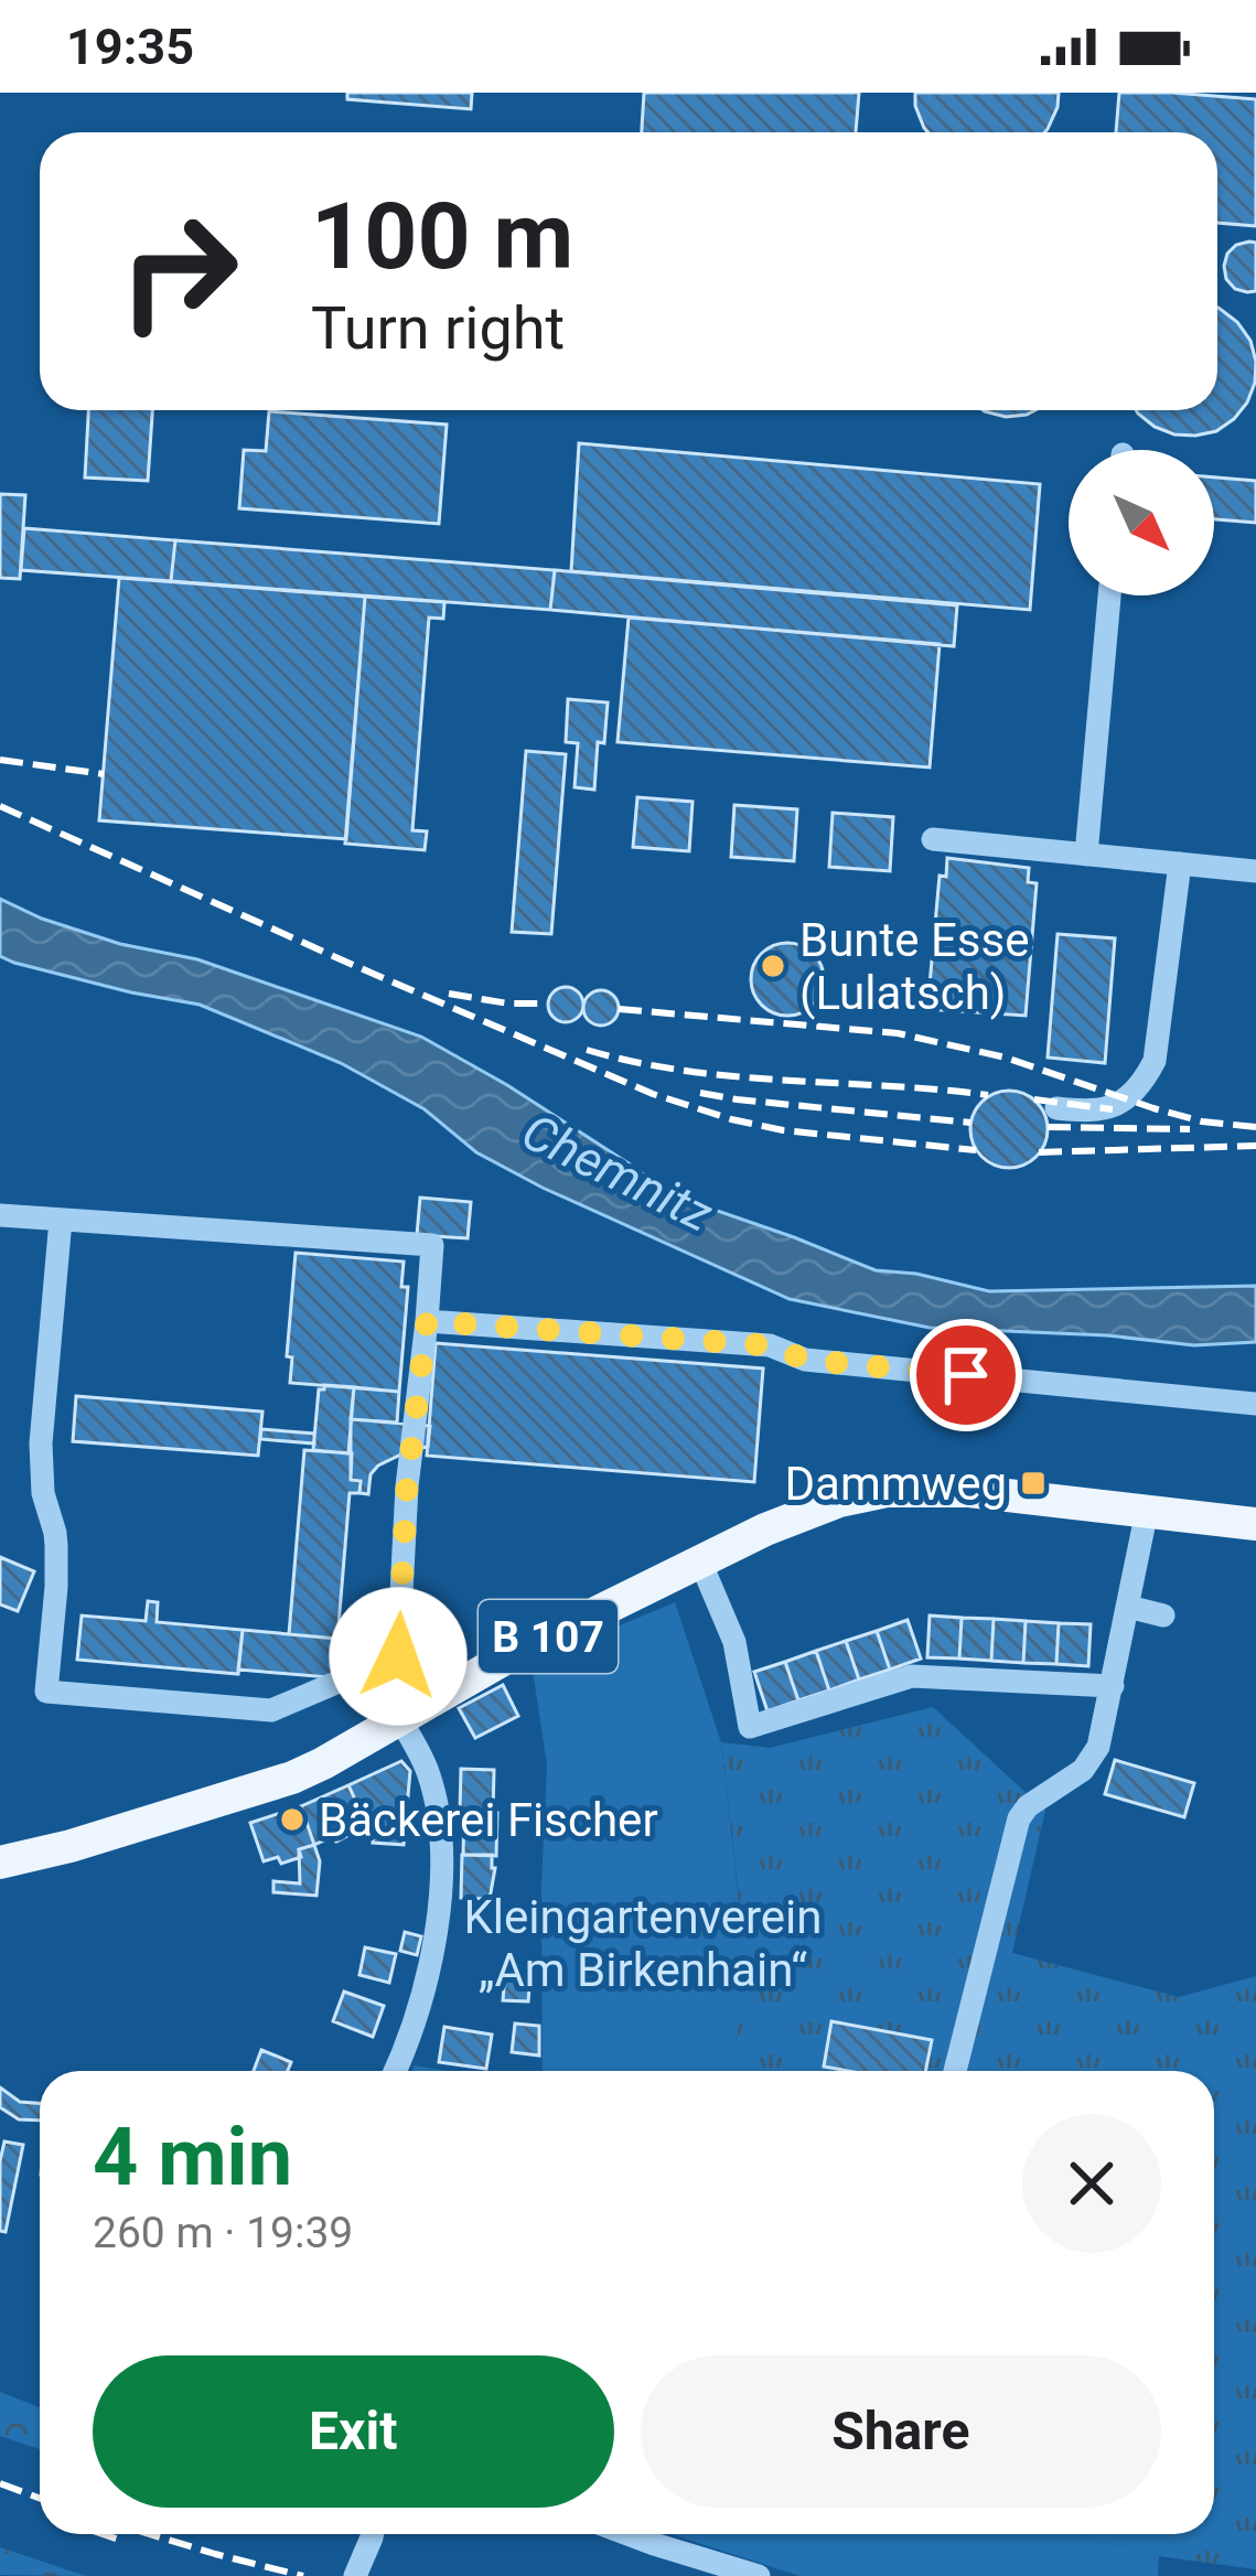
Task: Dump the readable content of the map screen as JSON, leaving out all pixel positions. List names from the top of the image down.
{
  "streets": {
    "main road": ["B 107"]
  },
  "water": ["Chemnitz"],
  "parks": ["Kleingartenverein „Am Birkenhain“"],
  "places": {
    "other": ["Bunte Esse (Lulatsch)", "Bäckerei Fischer"],
    "transit": ["Dammweg"]
  },
  "north": "bottom right",
  "page": {
    "status": "19:35",
    "turn": ["100 m", "Turn right"],
    "heading": ["4 min", "260 m · 19:39"],
    "buttons": ["Exit", "Share"]
  }
}
